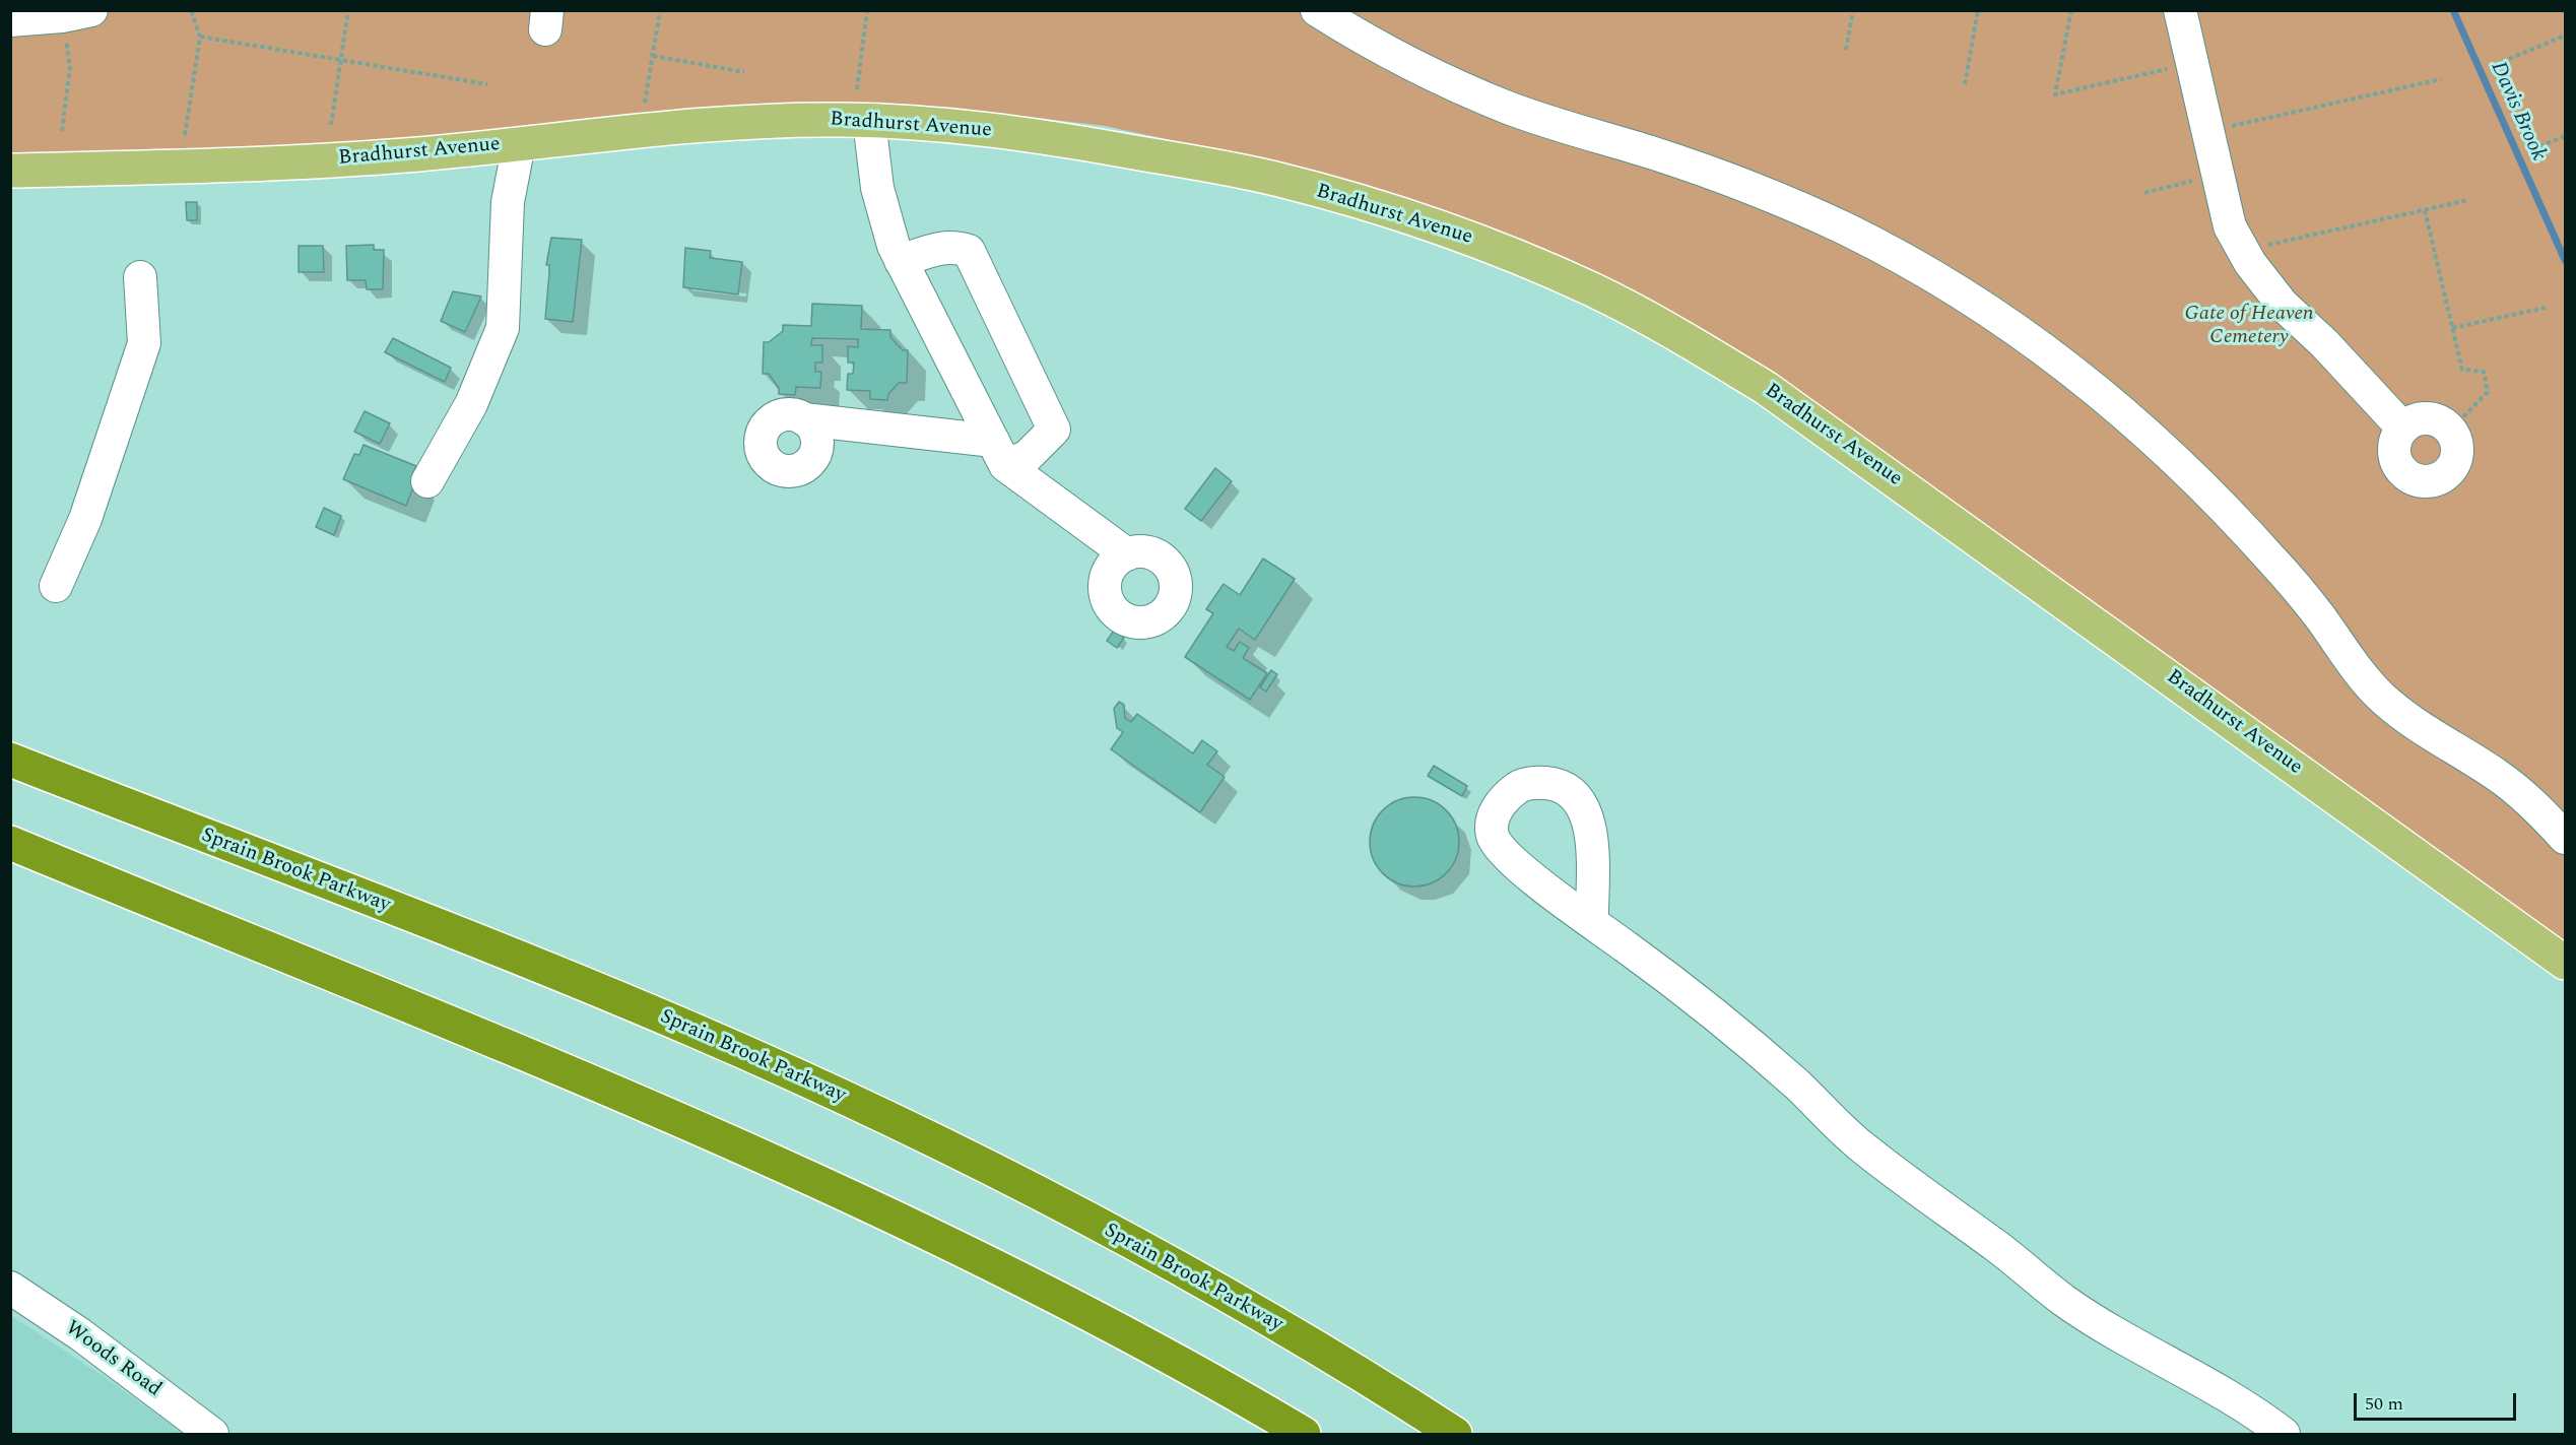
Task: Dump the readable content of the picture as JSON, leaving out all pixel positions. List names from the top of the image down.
{
  "streets": {
    "highway": ["Sprain Brook Parkway"],
    "main road": ["Bradhurst Avenue"],
    "street": ["Woods Road"]
  },
  "water": ["Davis Brook"],
  "parks": ["Gate of Heaven Cemetery"],
  "scale_bar": "50 m"
}
